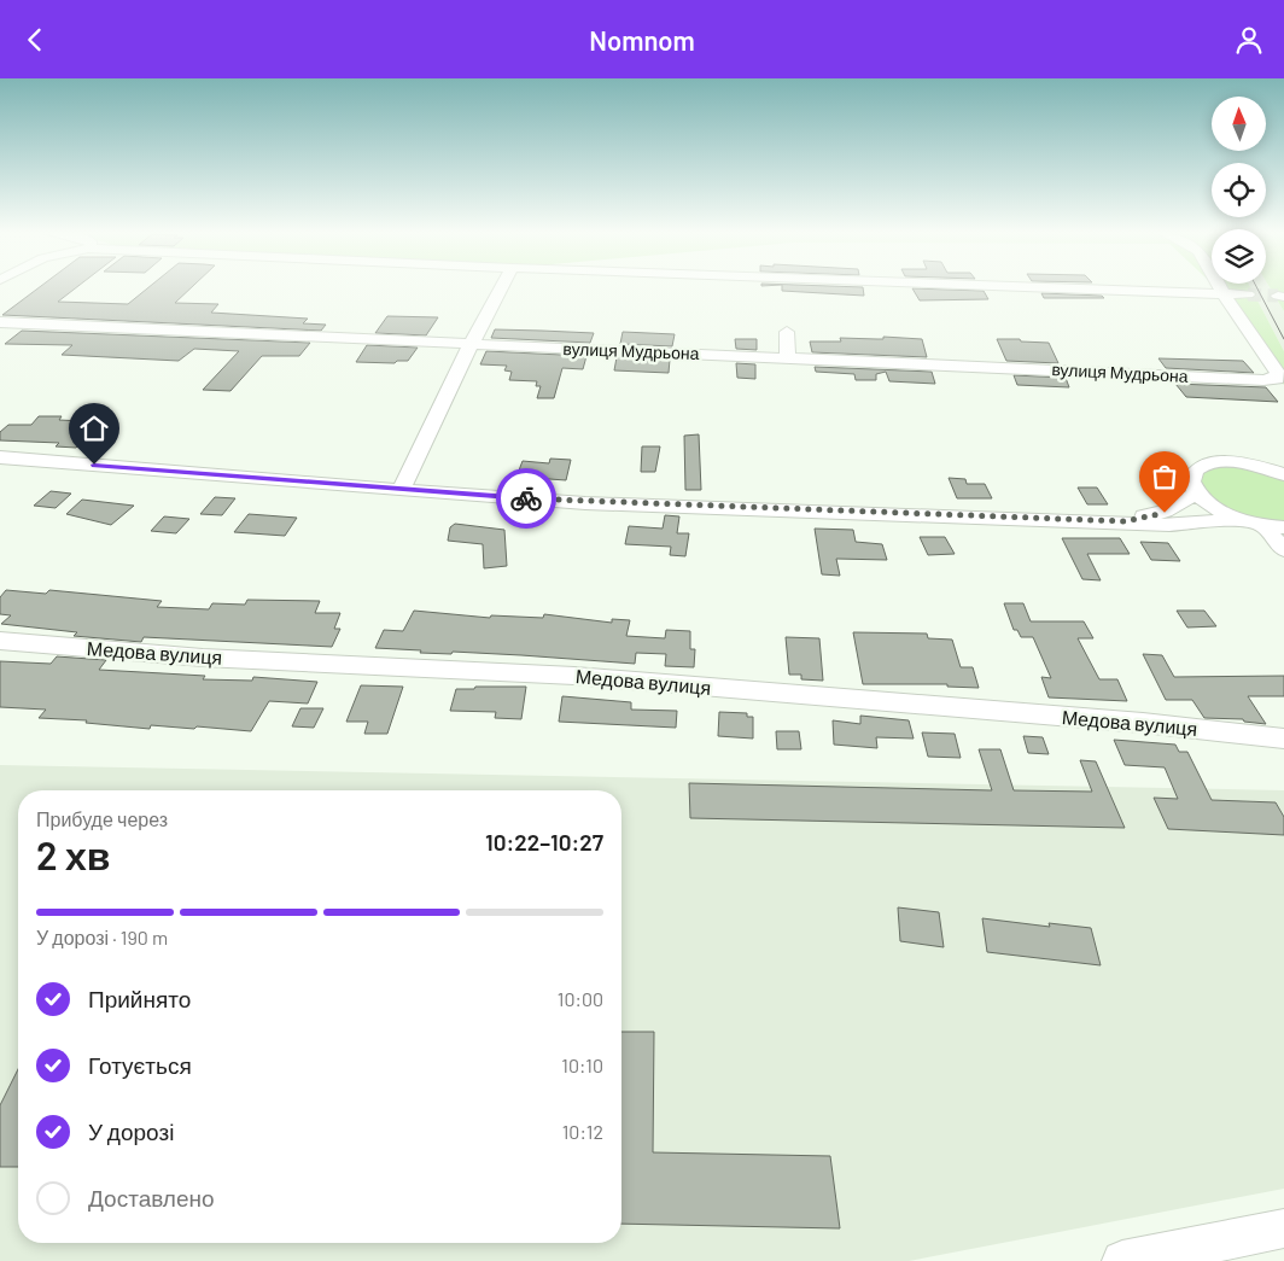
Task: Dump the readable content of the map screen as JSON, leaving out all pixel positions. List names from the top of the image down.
{
  "streets": {
    "street": ["вулиця Мудрьона", "Медова вулиця"]
  },
  "north": "top",
  "page": {
    "header": "Nomnom",
    "heading": ["2 хв", "Прибуде через", "10:22–10:27"],
    "bar": "У дорозі · 190 m",
    "list": [
      ["Прийнято", "10:00"],
      ["Готується", "10:10"],
      ["У дорозі", "10:12"],
      "Доставлено"
    ]
  }
}
